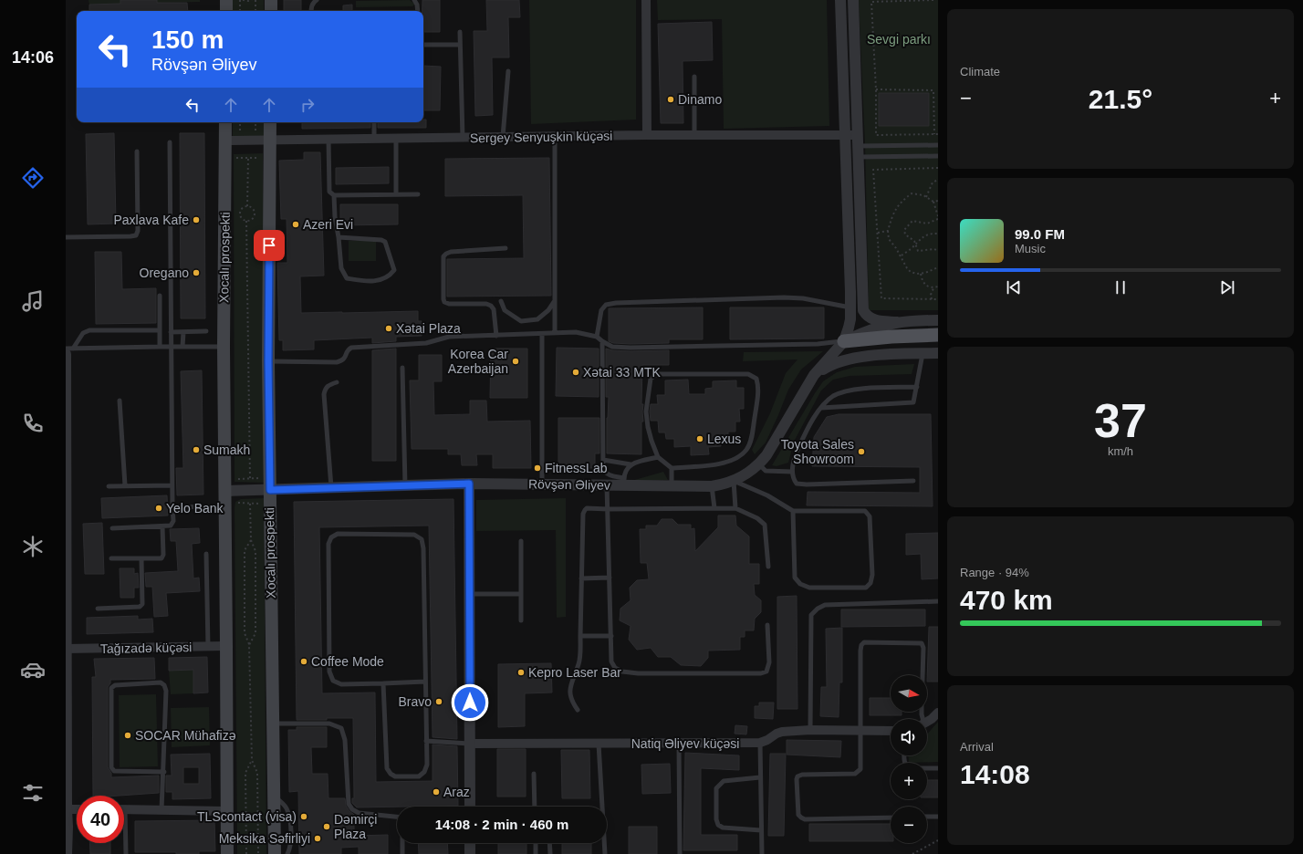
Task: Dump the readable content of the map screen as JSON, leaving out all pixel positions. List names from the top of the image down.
{
  "streets": {
    "main road": ["Xocalı prospekti"],
    "street": [
      "Sergey Senyuşkin küçəsi",
      "Rövşən Əliyev",
      "Tağızadə küçəsi",
      "Natiq Əliyev küçəsi"
    ]
  },
  "crossings": [
    ["Sergey Senyuşkin küçəsi", "Xocalı prospekti"],
    ["Xocalı prospekti", "Rövşən Əliyev"],
    ["Xocalı prospekti", "Tağızadə küçəsi"]
  ],
  "parks": ["Sevgi parkı"],
  "places": [
    "Dinamo",
    "Paxlava Kafe",
    "Azeri Evi",
    "Oregano",
    "Xətai Plaza",
    "Korea Car Azerbaijan",
    "Xətai 33 MTK",
    "Lexus",
    "Sumakh",
    "Toyota Sales Showroom",
    "FitnessLab",
    "Yelo Bank",
    "Coffee Mode",
    "Kepro Laser Bar",
    "Bravo",
    "SOCAR Mühafizə",
    "Araz",
    "TLScontact (visa)",
    "Dəmirçi Plaza",
    "Meksika Səfirliyi"
  ],
  "north": "right",
  "page": {
    "tabs": "14:06",
    "tile": [
      "Climate",
      ["37", "km/h"],
      ["Range · 94%", "470 km"],
      ["Arrival", "14:08"]
    ],
    "turn": ["150 m", "Rövşən Əliyev"],
    "heat": ["−", "21.5°", "+"],
    "song": ["99.0 FM", "Music"],
    "map_buttons": ["+", "−"],
    "limit": "40",
    "trip": "14:08 · 2 min · 460 m"
  }
}
